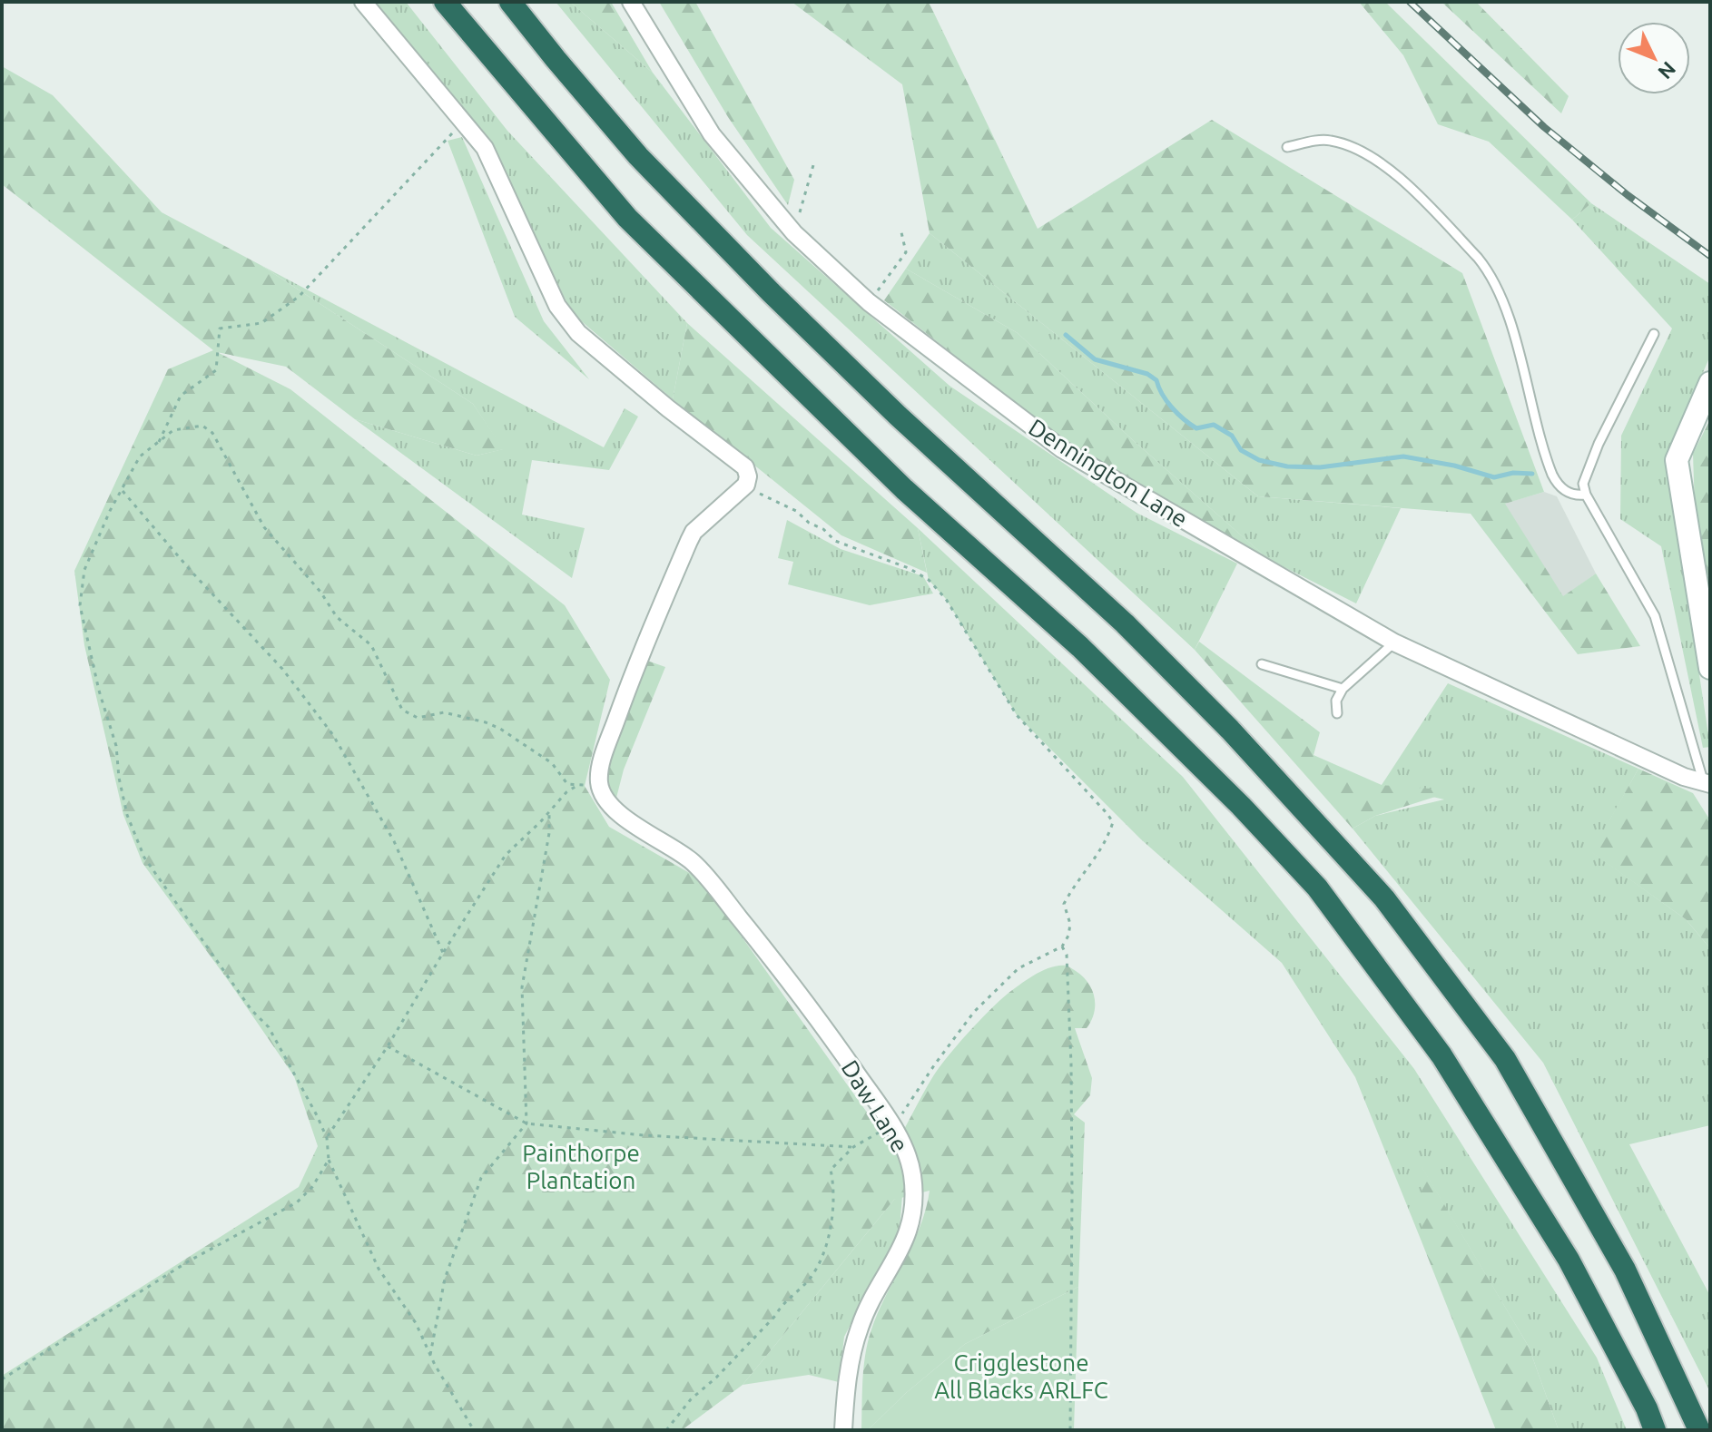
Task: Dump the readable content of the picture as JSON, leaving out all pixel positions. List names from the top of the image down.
{
  "streets": {
    "street": ["Dennington Lane", "Daw Lane"]
  },
  "parks": ["Painthorpe Plantation", "Crigglestone All Blacks ARLFC"],
  "north": "bottom right"
}
